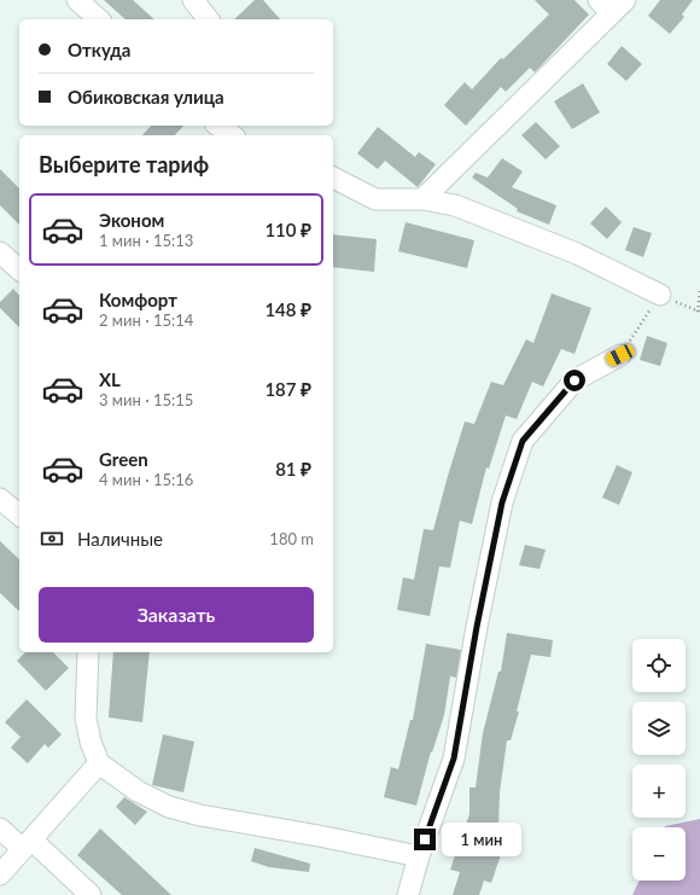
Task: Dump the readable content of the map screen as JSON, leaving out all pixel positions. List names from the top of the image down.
{
  "page": {
    "banner": ["Откуда", "Обиковская улица"],
    "heading": "Выберите тариф",
    "list": [
      {
        "name": "Эконом",
        "note": "1 мин · 15:13",
        "value": "110 ₽"
      },
      {
        "name": "Комфорт",
        "note": "2 мин · 15:14",
        "value": "148 ₽"
      },
      {
        "name": "XL",
        "note": "3 мин · 15:15",
        "value": "187 ₽"
      },
      {
        "name": "Green",
        "note": "4 мин · 15:16",
        "value": "81 ₽"
      }
    ],
    "pay": ["Наличные", "180 m"],
    "buttons": "Заказать",
    "map_buttons": ["+", "−"],
    "bubble": "1 мин"
  }
}
